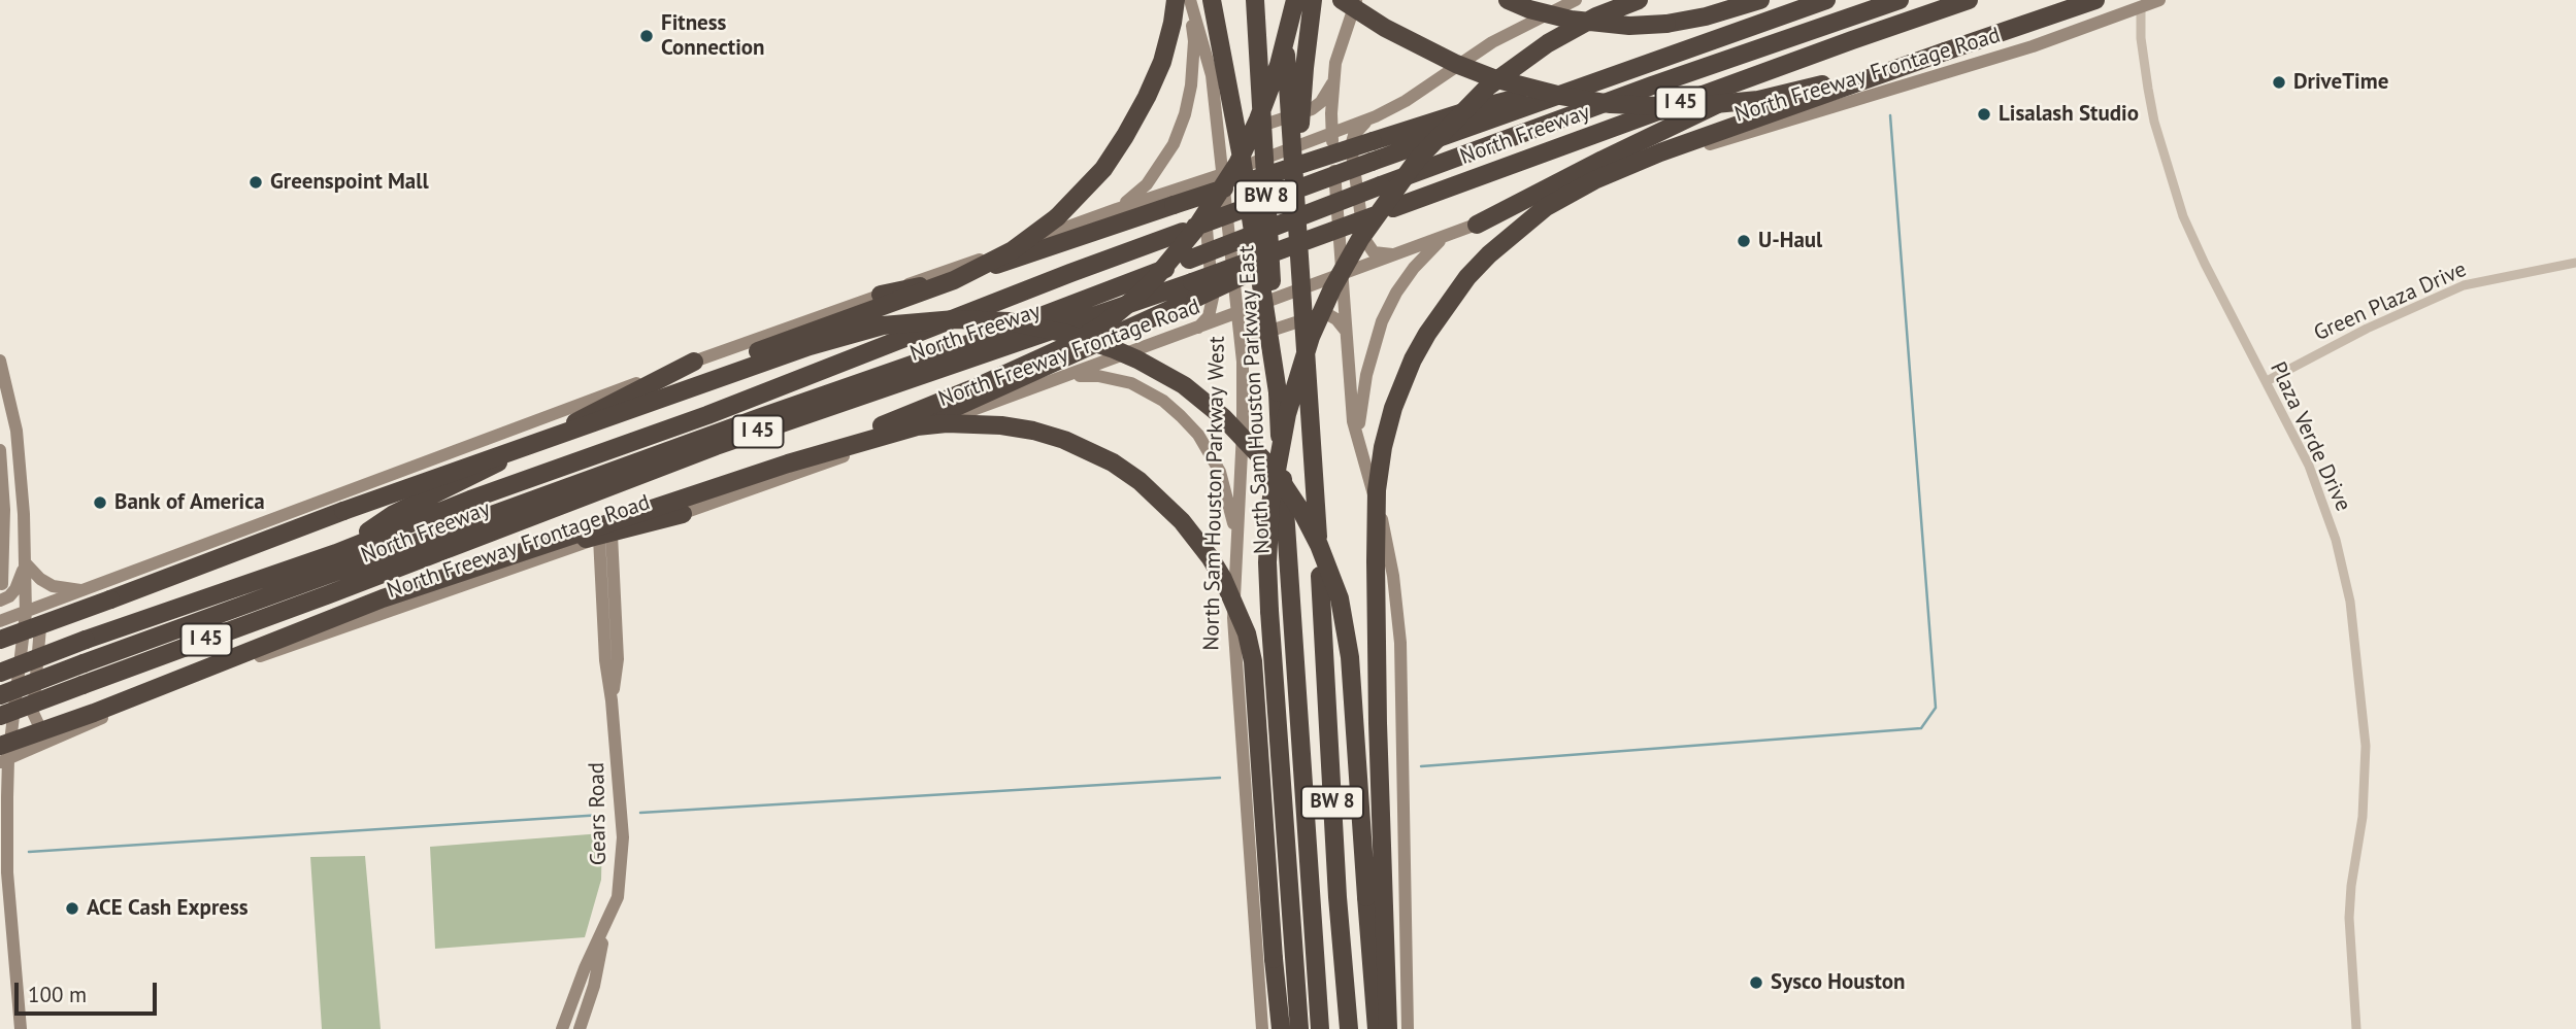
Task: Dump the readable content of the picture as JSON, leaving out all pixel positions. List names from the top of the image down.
{
  "streets": {
    "highway": [
      "I 45",
      "North Freeway",
      "BW 8",
      "North Sam Houston Parkway East"
    ],
    "main road": ["North Freeway Frontage Road", "North Sam Houston Parkway West", "Gears Road"],
    "street": ["Green Plaza Drive", "Plaza Verde Drive"]
  },
  "crossings": [
    ["North Freeway Frontage Road", "Plaza Verde Drive"],
    ["North Freeway Frontage Road", "North Sam Houston Parkway West"],
    ["North Freeway Frontage Road", "Gears Road"],
    ["Green Plaza Drive", "Plaza Verde Drive"]
  ],
  "places": [
    "Fitness Connection",
    "DriveTime",
    "Lisalash Studio",
    "Greenspoint Mall",
    "U-Haul",
    "Bank of America",
    "ACE Cash Express",
    "Sysco Houston"
  ],
  "scale_bar": "100 m"
}
